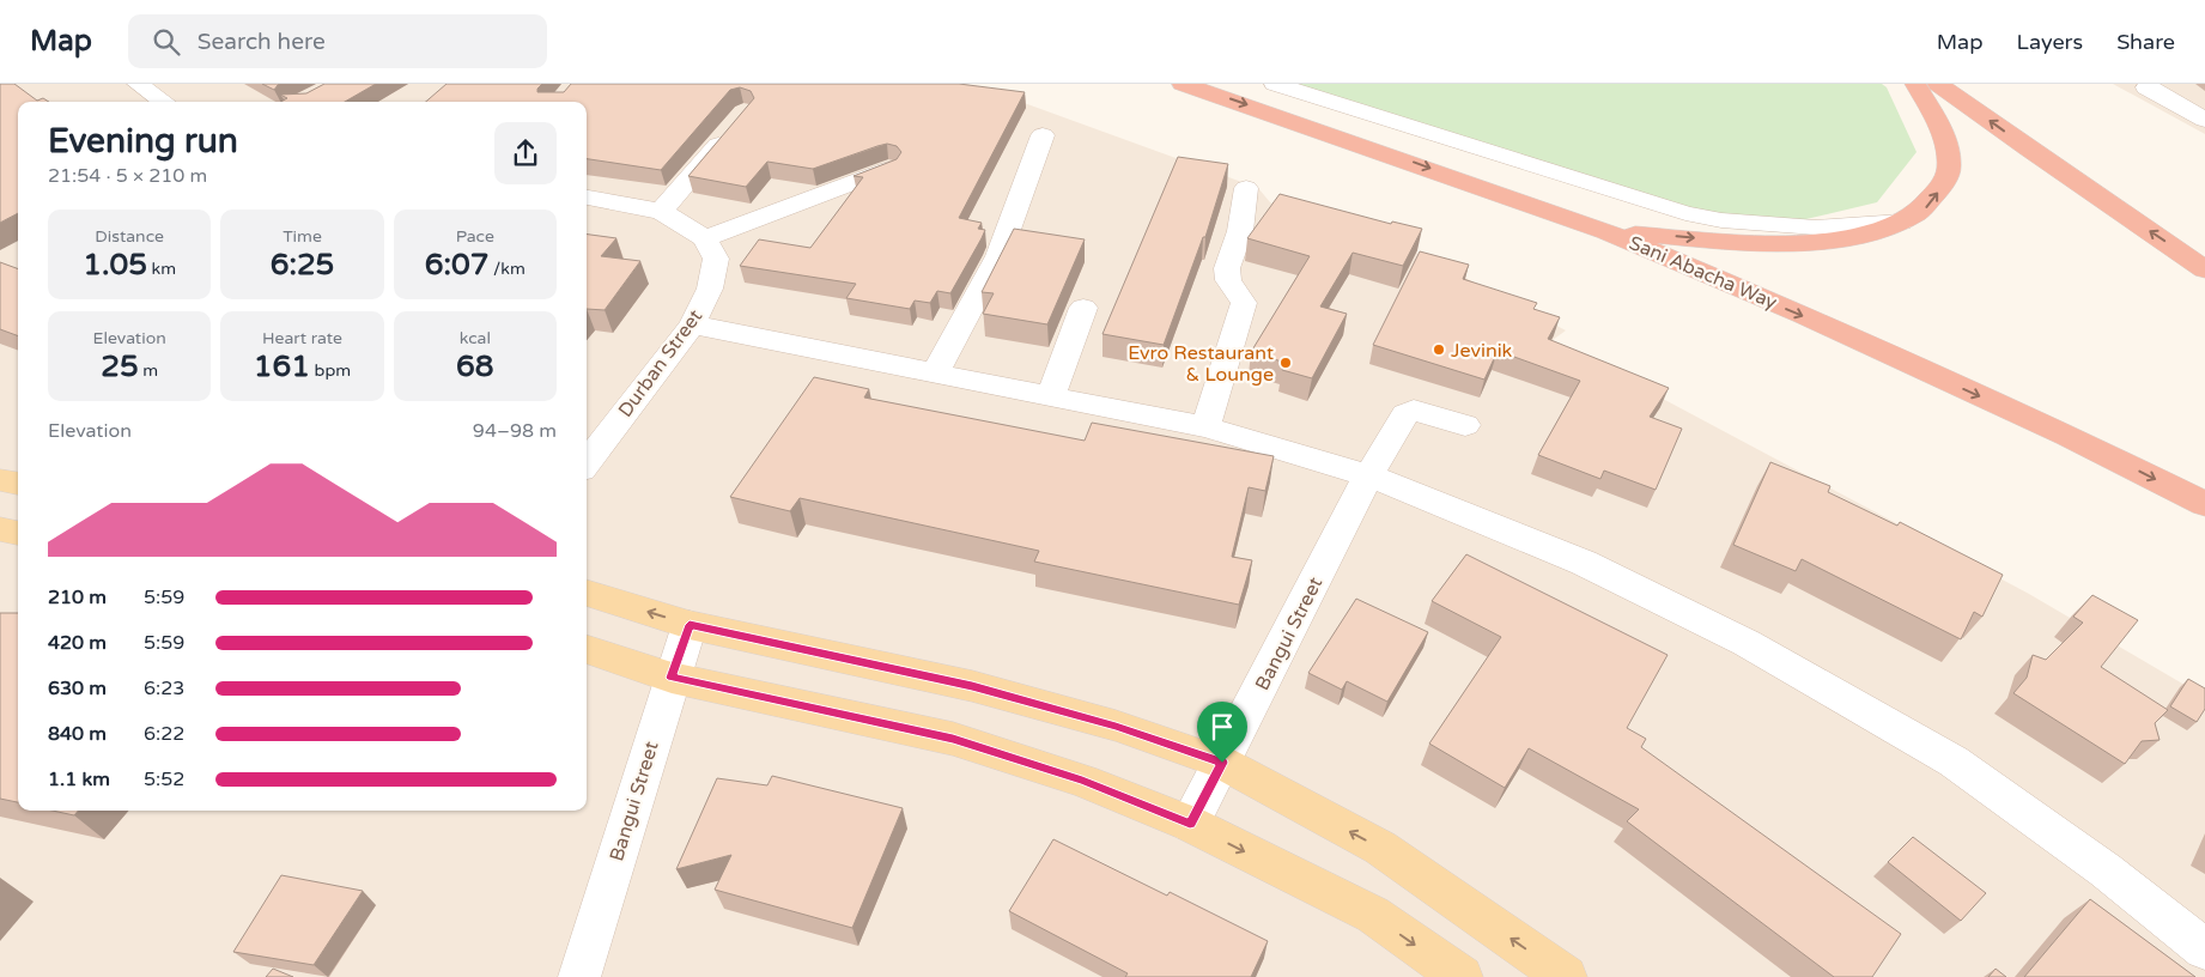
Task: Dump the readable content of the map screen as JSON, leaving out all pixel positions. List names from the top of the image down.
{
  "streets": {
    "highway": ["Sani Abacha Way"],
    "street": ["Durban Street", "Bangui Street"]
  },
  "places": ["Jevinik", "Evro Restaurant & Lounge"],
  "page": {
    "header": "Map",
    "search": "Search here",
    "nav": ["Map", "Layers", "Share"],
    "heading": ["Evening run", "21:54 · 5 × 210 m"],
    "stats": [
      ["Distance", "1.05 km"],
      ["Time", "6:25"],
      ["Pace", "6:07 /km"],
      ["Elevation", "25 m"],
      ["Heart rate", "161 bpm"],
      ["kcal", "68"]
    ],
    "chart": ["Elevation", "94–98 m"],
    "list": [
      {
        "name": "210 m",
        "note": "5:59"
      },
      {
        "name": "420 m",
        "note": "5:59"
      },
      {
        "name": "630 m",
        "note": "6:23"
      },
      {
        "name": "840 m",
        "note": "6:22"
      },
      {
        "name": "1.1 km",
        "note": "5:52"
      }
    ]
  }
}
